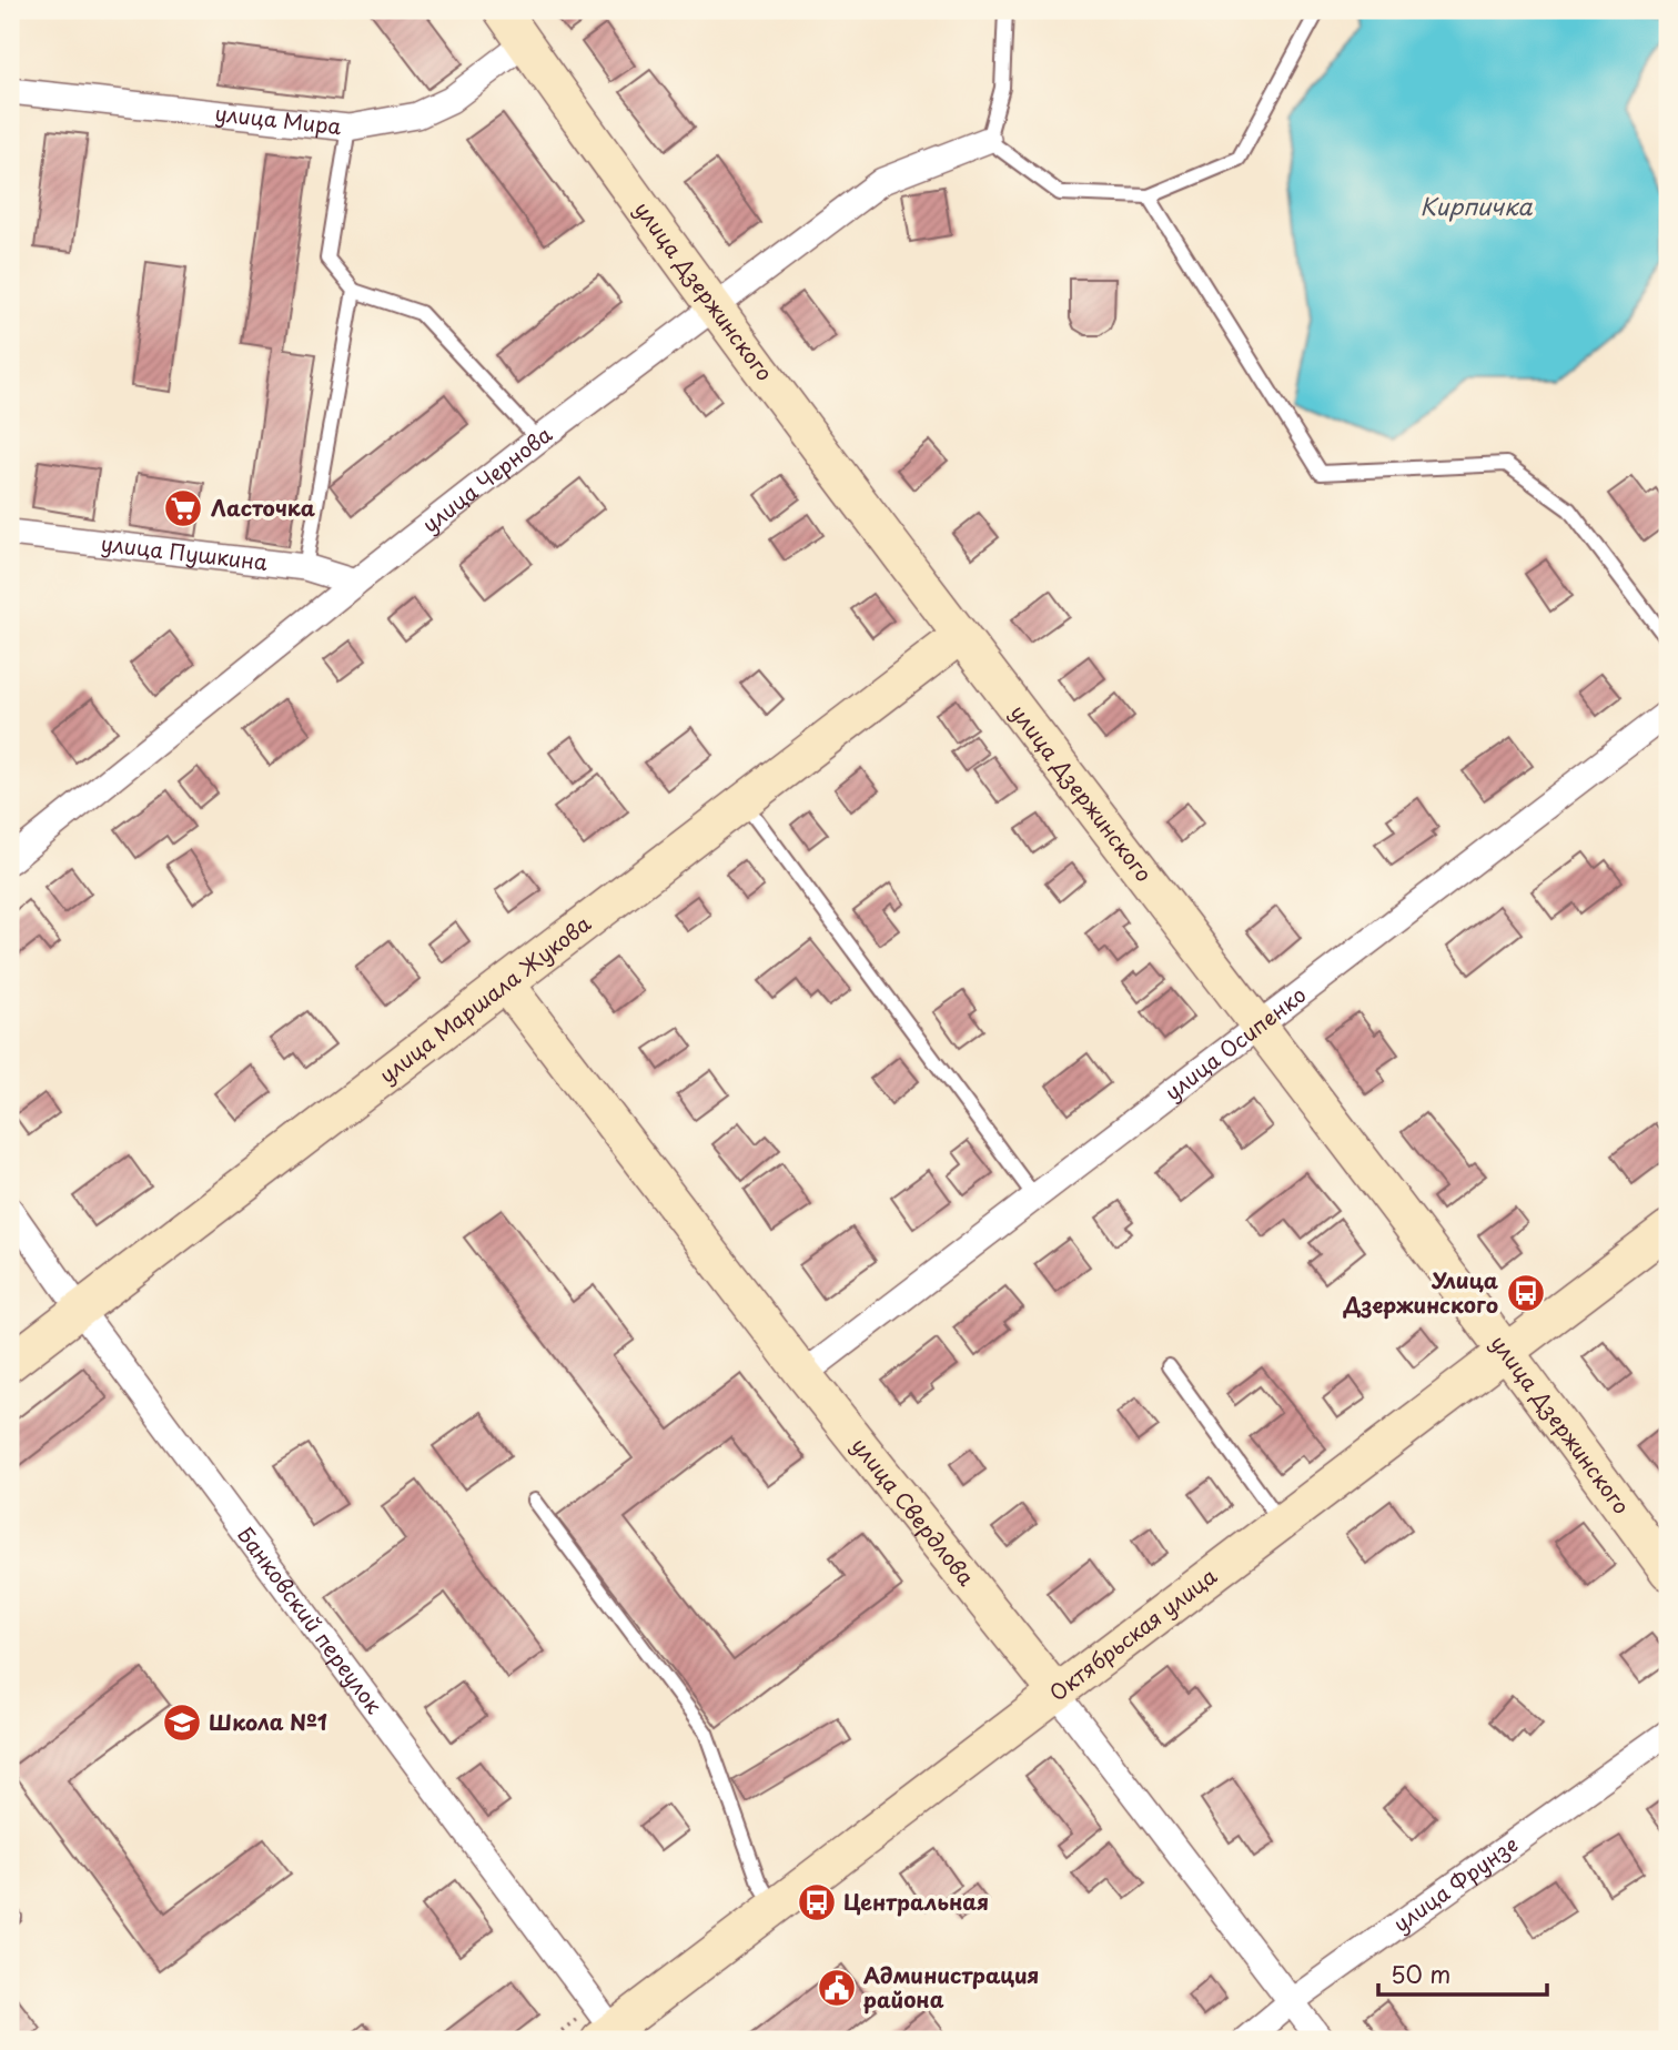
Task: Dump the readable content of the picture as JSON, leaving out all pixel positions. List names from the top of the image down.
{
  "streets": {
    "street": [
      "улица Мира",
      "улица Дзержинского",
      "улица Чернова",
      "улица Пушкина",
      "улица Маршала Жукова",
      "улица Осипенко",
      "улица Свердлова",
      "Банковский переулок",
      "Октябрьская улица",
      "улица Фрунзе"
    ]
  },
  "crossings": [
    ["улица Мира", "улица Дзержинского"],
    ["улица Дзержинского", "улица Чернова"],
    ["улица Дзержинского", "улица Маршала Жукова"],
    ["улица Дзержинского", "улица Осипенко"],
    ["улица Дзержинского", "Октябрьская улица"],
    ["улица Чернова", "улица Пушкина"],
    ["улица Маршала Жукова", "улица Свердлова"],
    ["улица Маршала Жукова", "Банковский переулок"],
    ["улица Осипенко", "улица Свердлова"],
    ["улица Свердлова", "Октябрьская улица"],
    ["улица Свердлова", "улица Фрунзе"],
    ["Банковский переулок", "Октябрьская улица"]
  ],
  "water": ["Кирпичка"],
  "places": {
    "supermarket": ["Ласточка"],
    "bus stop": ["Улица Дзержинского", "Центральная"],
    "school or university": ["Школа №1"],
    "public building": ["Администрация района"]
  },
  "scale_bar": "50 m"
}
